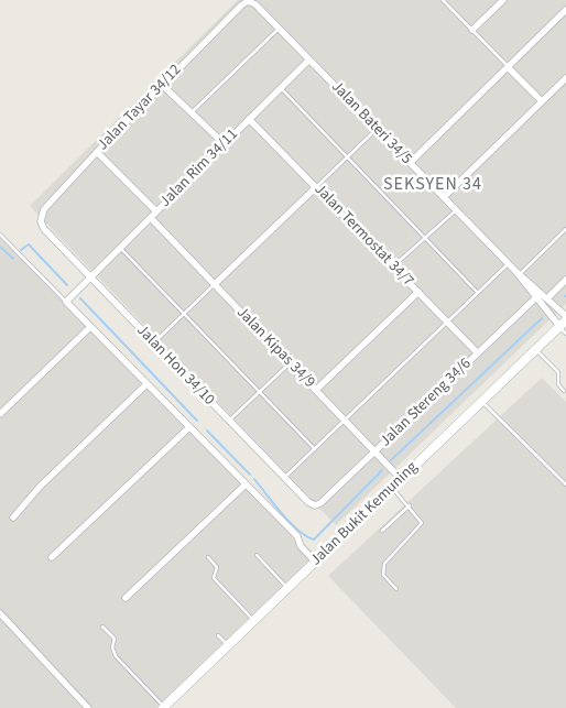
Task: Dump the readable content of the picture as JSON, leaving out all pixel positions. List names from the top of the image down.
{
  "streets": {
    "main road": ["Jalan Bukit Kemuning"],
    "street": [
      "Jalan Tayar 34/12",
      "Jalan Bateri 34/5",
      "Jalan Rim 34/11",
      "Jalan Termostat 34/7",
      "Jalan Kipas 34/9",
      "Jalan Hon 34/10",
      "Jalan Stereng 34/6"
    ]
  },
  "crossings": [
    ["Jalan Tayar 34/12", "Jalan Bateri 34/5"],
    ["Jalan Tayar 34/12", "Jalan Hon 34/10"],
    ["Jalan Bateri 34/5", "Jalan Rim 34/11"],
    ["Jalan Rim 34/11", "Jalan Termostat 34/7"],
    ["Jalan Rim 34/11", "Jalan Kipas 34/9"],
    ["Jalan Rim 34/11", "Jalan Hon 34/10"],
    ["Jalan Termostat 34/7", "Jalan Stereng 34/6"],
    ["Jalan Kipas 34/9", "Jalan Stereng 34/6"],
    ["Jalan Kipas 34/9", "Jalan Bukit Kemuning"],
    ["Jalan Hon 34/10", "Jalan Stereng 34/6"]
  ],
  "districts": ["SEKSYEN 34"]
}
